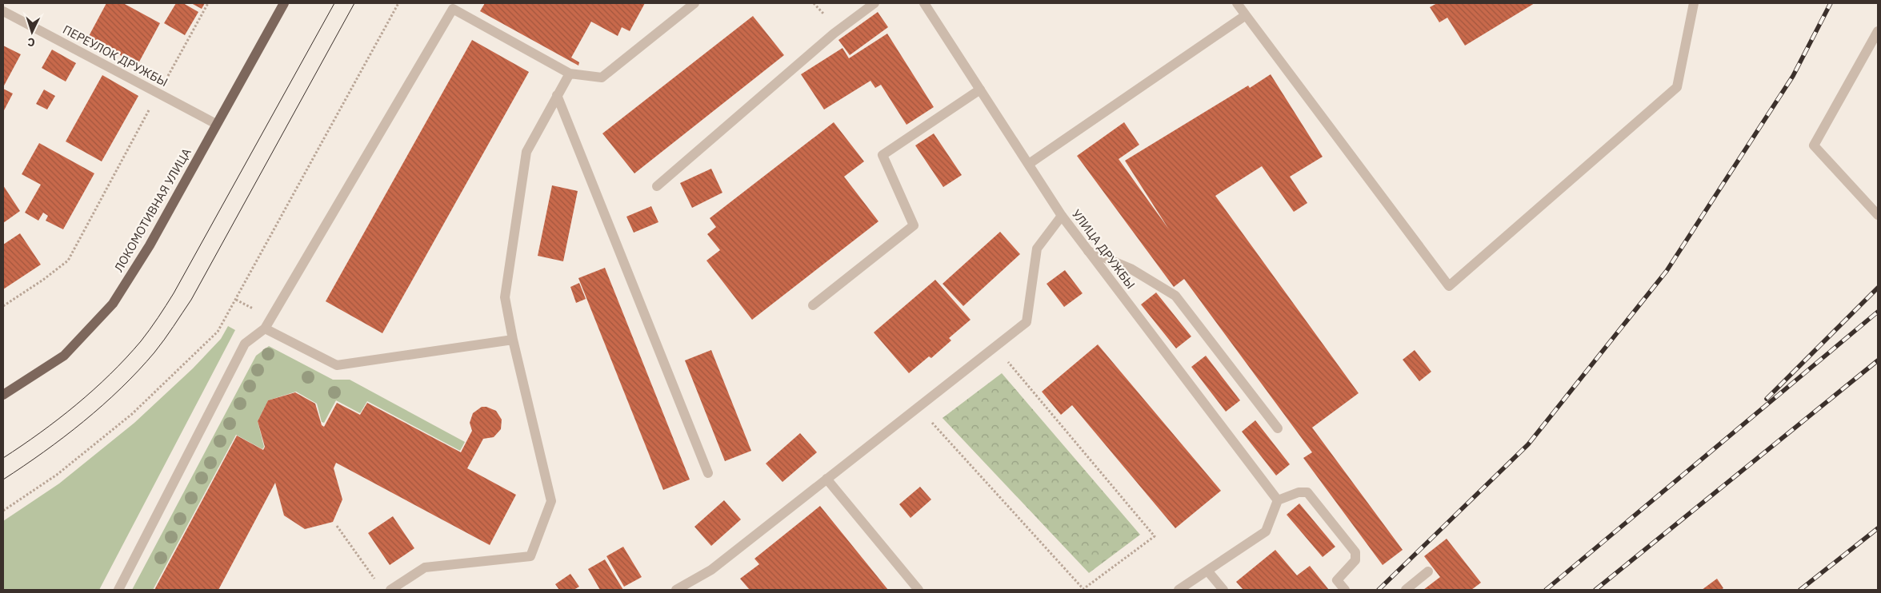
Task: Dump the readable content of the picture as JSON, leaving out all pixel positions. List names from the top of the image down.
{
  "streets": {
    "main road": ["ЛОКОМОТИВНАЯ УЛИЦА"],
    "street": ["ПЕРЕУЛОК ДРУЖБЫ", "УЛИЦА ДРУЖБЫ"]
  },
  "crossings": [
    ["ПЕРЕУЛОК ДРУЖБЫ", "ЛОКОМОТИВНАЯ УЛИЦА"]
  ],
  "north": "bottom"
}
